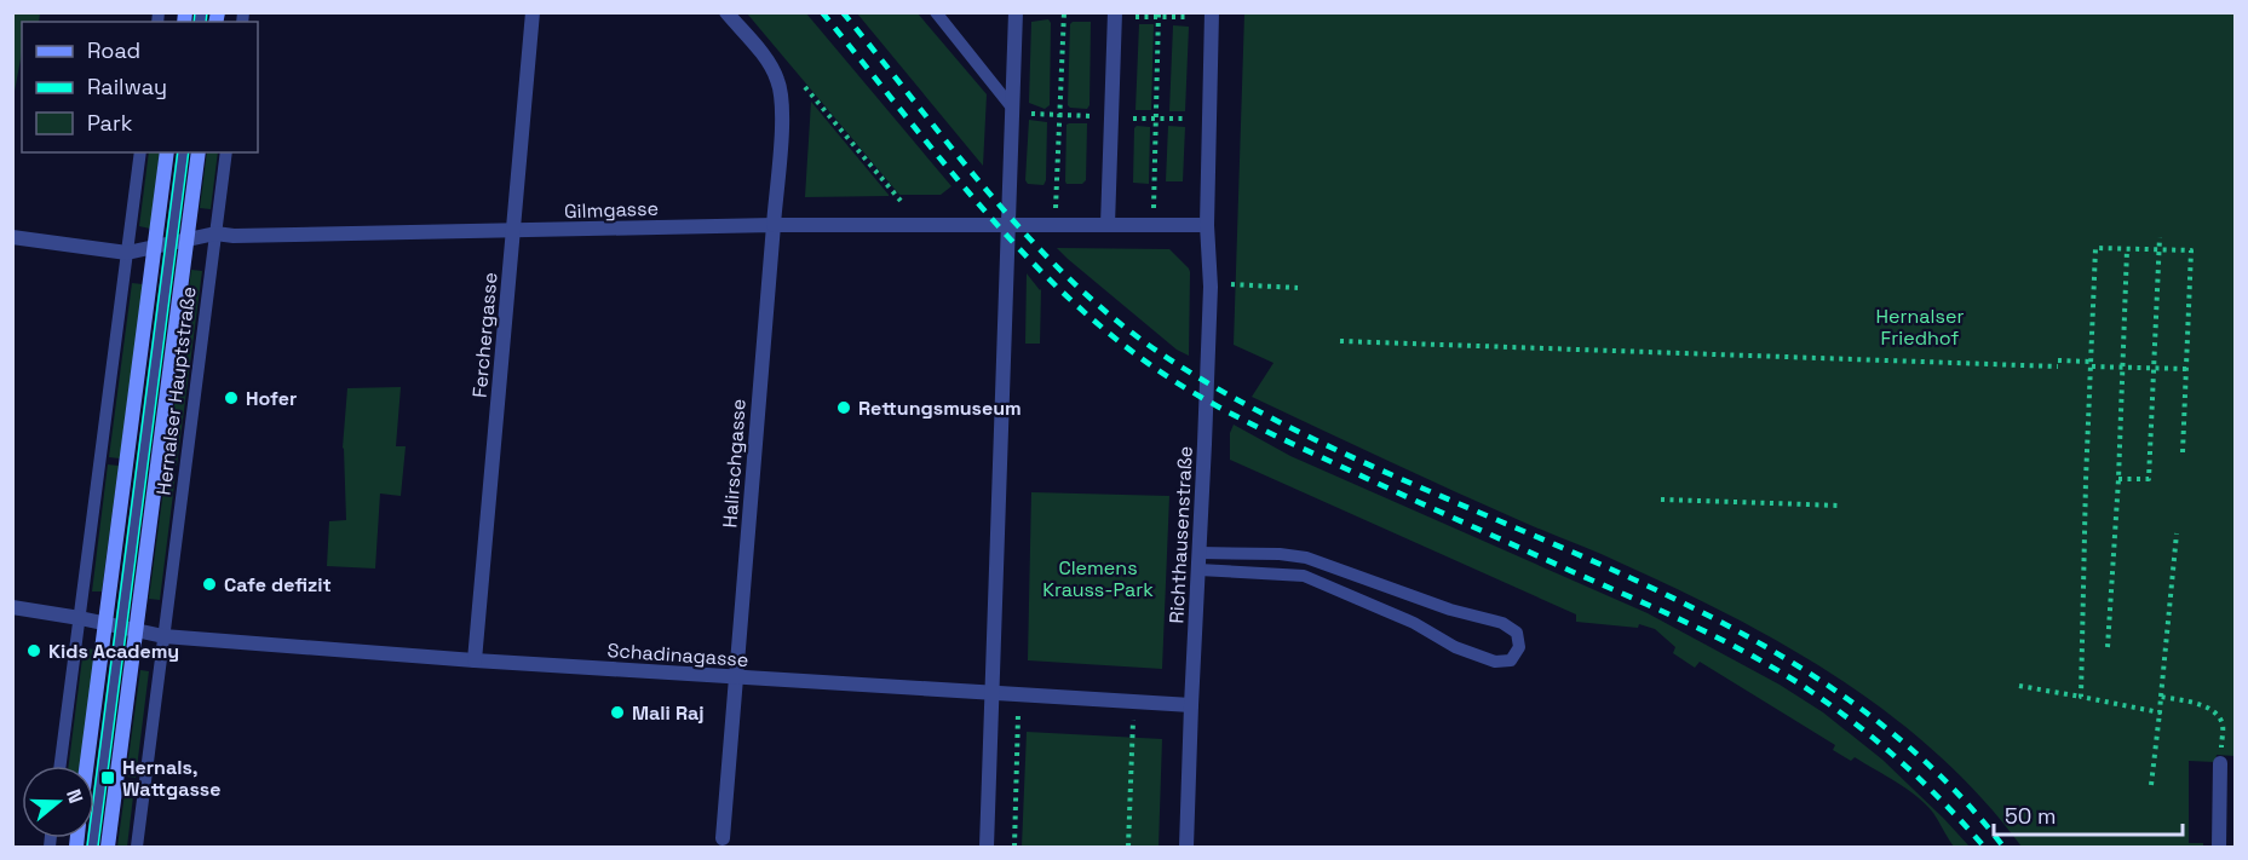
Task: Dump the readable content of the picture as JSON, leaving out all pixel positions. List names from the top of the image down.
{
  "streets": {
    "main road": ["Hernalser Hauptstraße"],
    "street": [
      "Gilmgasse",
      "Ferchergasse",
      "Halirschgasse",
      "Richthausenstraße",
      "Schadinagasse"
    ]
  },
  "crossings": [
    ["Gilmgasse", "Ferchergasse"],
    ["Gilmgasse", "Hernalser Hauptstraße"],
    ["Gilmgasse", "Halirschgasse"],
    ["Gilmgasse", "Richthausenstraße"],
    ["Ferchergasse", "Schadinagasse"],
    ["Hernalser Hauptstraße", "Schadinagasse"],
    ["Halirschgasse", "Schadinagasse"],
    ["Richthausenstraße", "Schadinagasse"]
  ],
  "parks": ["Hernalser Friedhof", "Clemens Krauss-Park"],
  "places": {
    "other": [
      "Hofer",
      "Rettungsmuseum",
      "Cafe defizit",
      "Kids Academy",
      "Mali Raj"
    ],
    "transit": ["Hernals, Wattgasse"]
  },
  "legend": ["Road", "Railway", "Park"],
  "scale_bar": "50 m",
  "north": "right"
}
